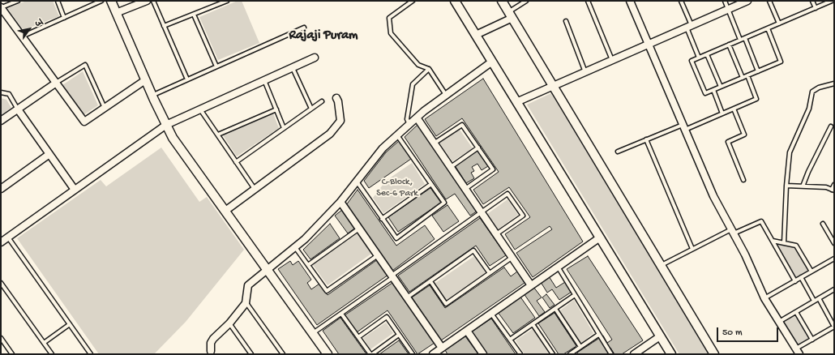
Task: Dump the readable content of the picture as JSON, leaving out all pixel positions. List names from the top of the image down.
{
  "districts": ["Rajaji Puram"],
  "parks": ["C-Block, Sec-6 Park"],
  "scale_bar": "50 m",
  "north": "top right"
}
